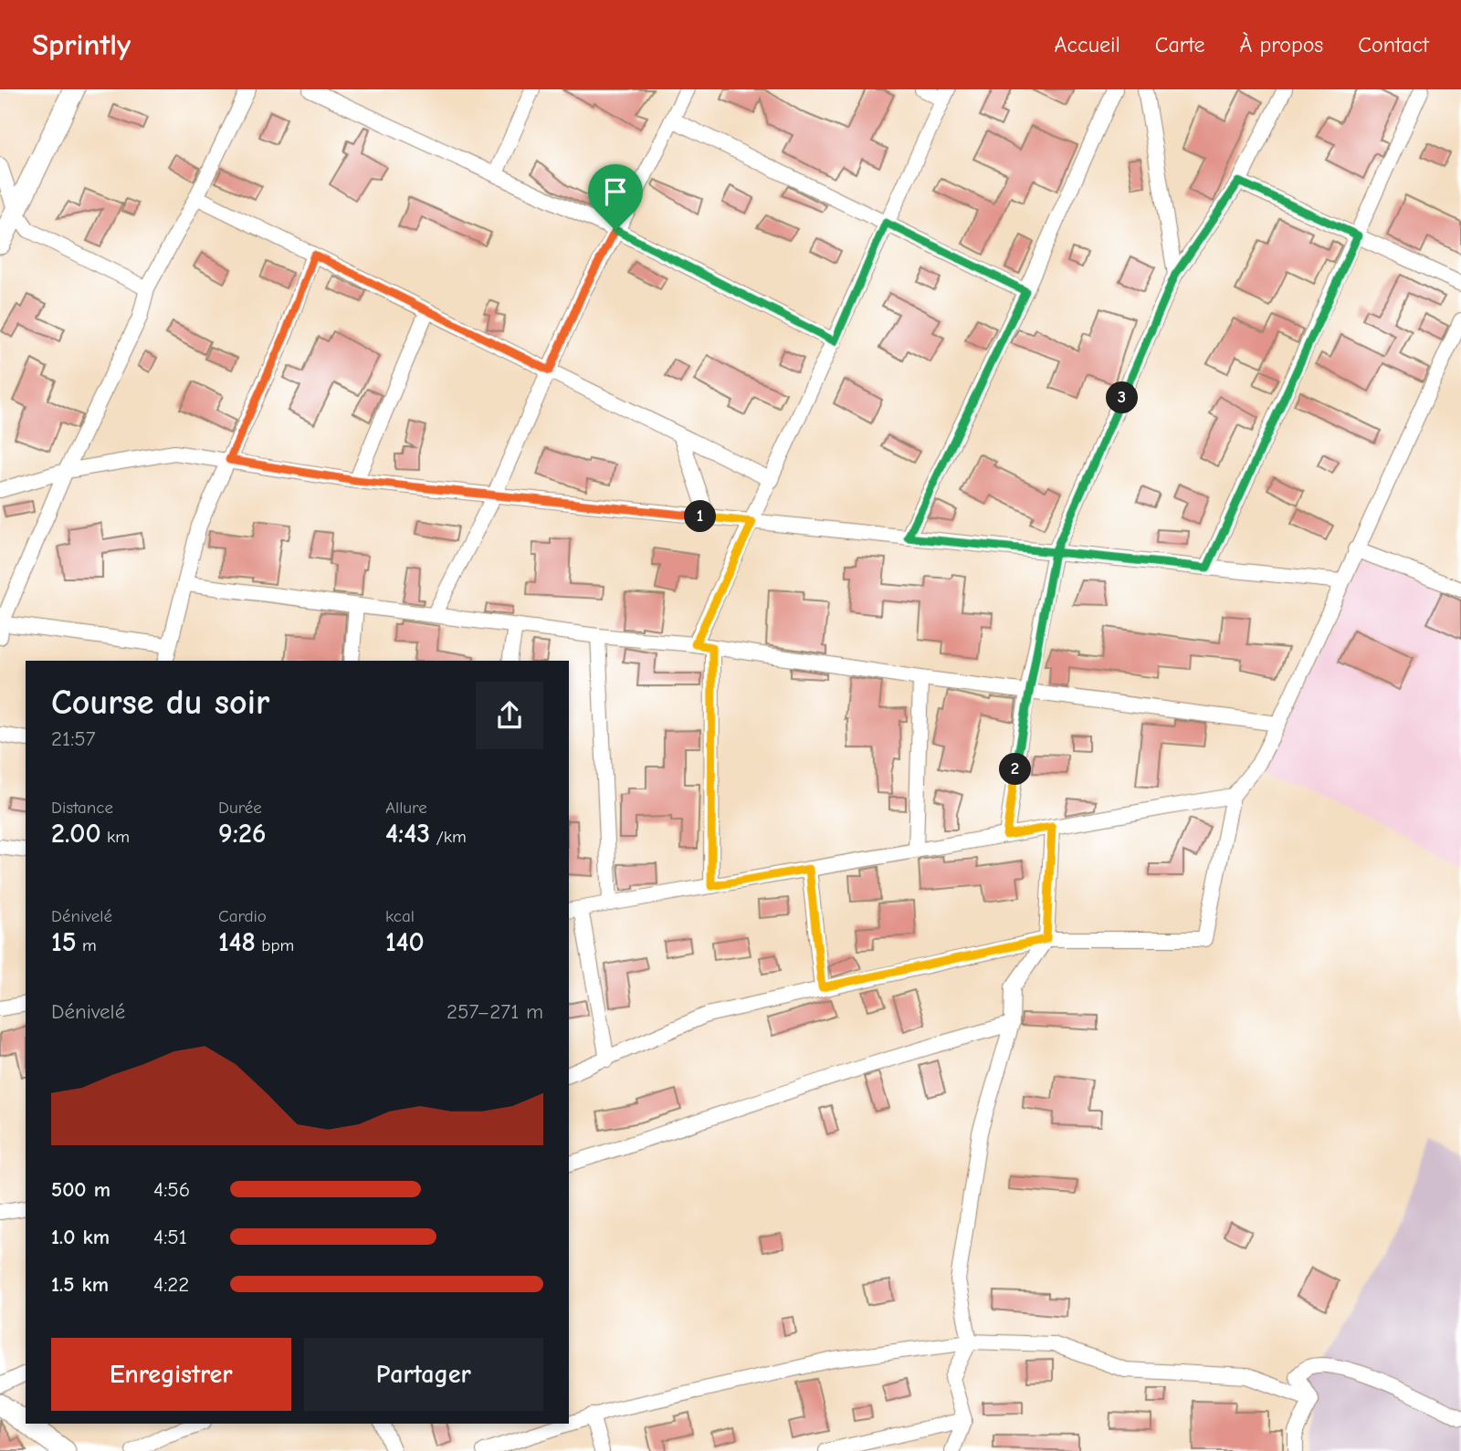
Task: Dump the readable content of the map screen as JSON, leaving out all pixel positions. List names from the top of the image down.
{
  "page": {
    "header": "Sprintly",
    "nav": [
      "Accueil",
      "Carte",
      "À propos",
      "Contact"
    ],
    "pins": ["3", "1", "2"],
    "heading": ["Course du soir", "21:57"],
    "stats": [
      ["Distance", "2.00 km"],
      ["Durée", "9:26"],
      ["Allure", "4:43 /km"],
      ["Dénivelé", "15 m"],
      ["Cardio", "148 bpm"],
      ["kcal", "140"]
    ],
    "chart": ["Dénivelé", "257–271 m"],
    "list": [
      {
        "name": "500 m",
        "note": "4:56"
      },
      {
        "name": "1.0 km",
        "note": "4:51"
      },
      {
        "name": "1.5 km",
        "note": "4:22"
      }
    ],
    "buttons": ["Enregistrer", "Partager"]
  }
}
